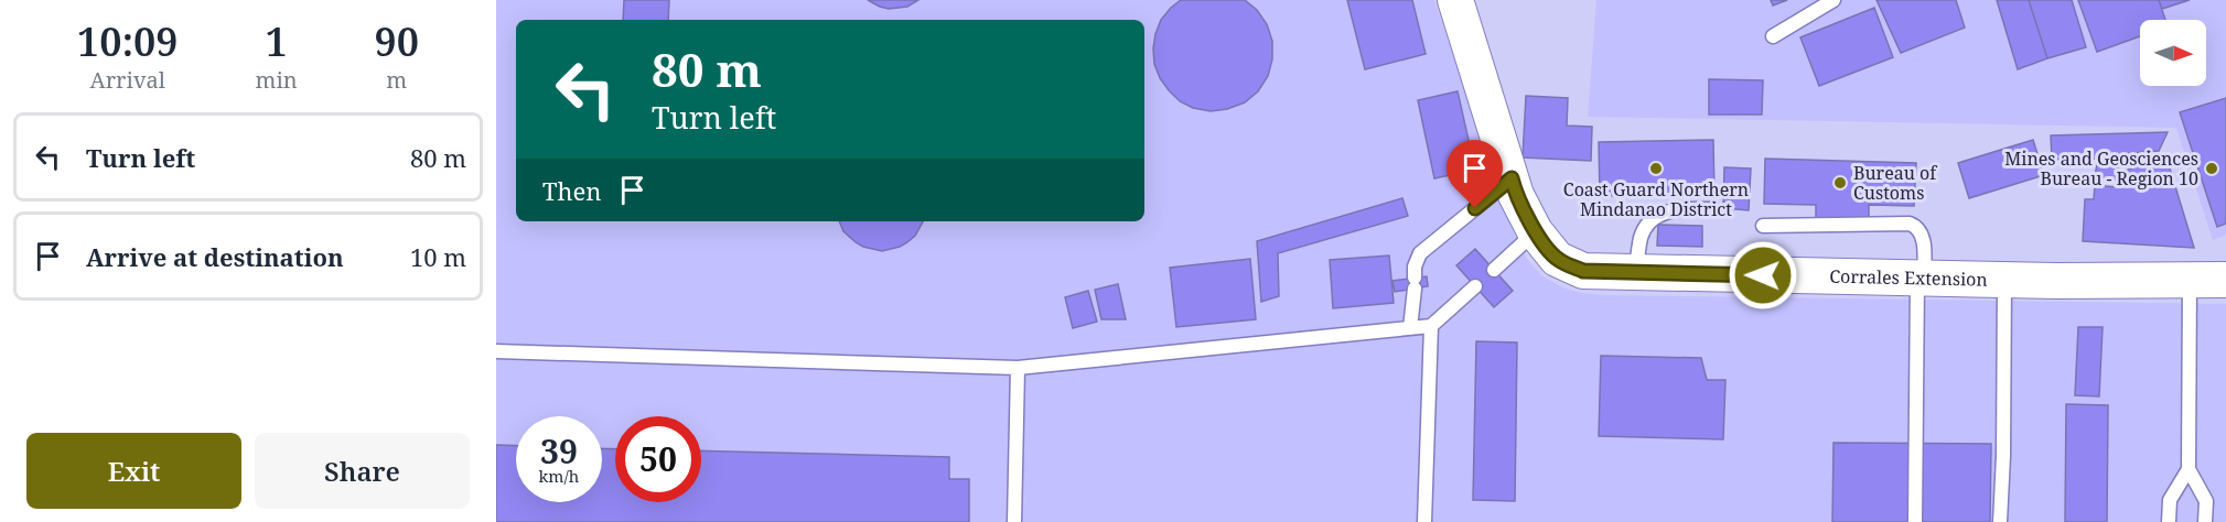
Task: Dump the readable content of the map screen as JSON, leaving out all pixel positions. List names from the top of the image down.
{
  "streets": {
    "main road": ["Corrales Extension"]
  },
  "places": ["Coast Guard Northern Mindanao District", "Mines and Geosciences Bureau - Region 10", "Bureau of Customs"],
  "north": "right",
  "page": {
    "eta": [
      "10:09",
      "Arrival",
      "1",
      "min",
      "90",
      "m"
    ],
    "turn": ["80 m", "Turn left"],
    "list": [
      {
        "name": "Turn left",
        "value": "80 m"
      },
      {
        "name": "Arrive at destination",
        "value": "10 m"
      }
    ],
    "then": "Then",
    "speed": "39 km/h",
    "limit": "50",
    "buttons": ["Exit", "Share"]
  }
}
